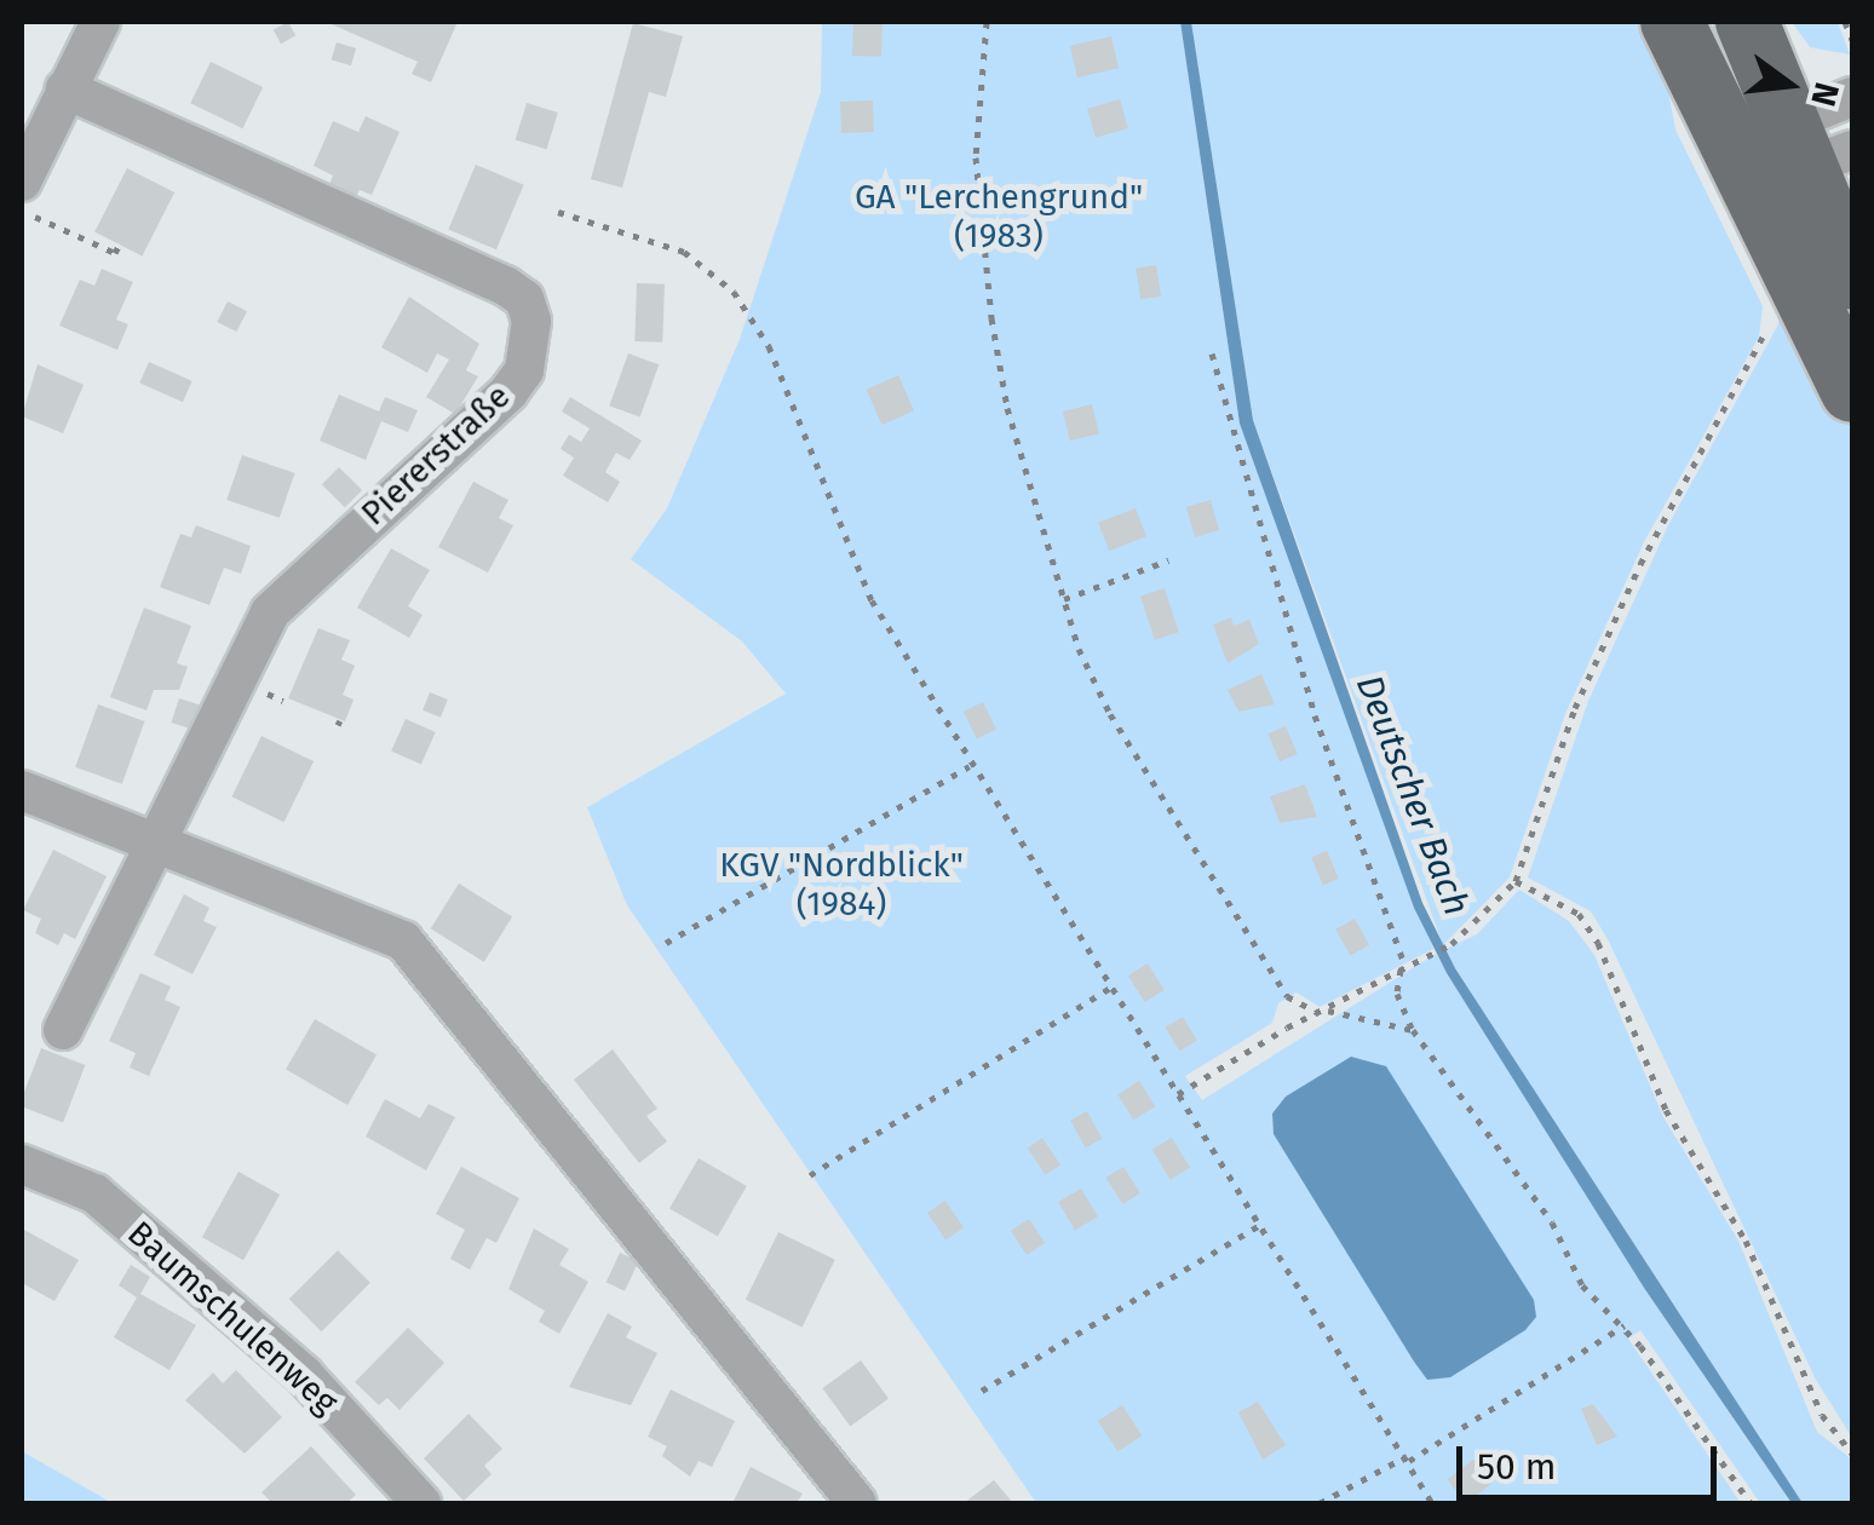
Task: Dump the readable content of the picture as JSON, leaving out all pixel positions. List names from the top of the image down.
{
  "streets": {
    "street": ["Piererstraße", "Baumschulenweg"]
  },
  "water": ["Deutscher Bach"],
  "parks": ["GA \"Lerchengrund\" (1983)", "KGV \"Nordblick\" (1984)"],
  "scale_bar": "50 m",
  "north": "right"
}
